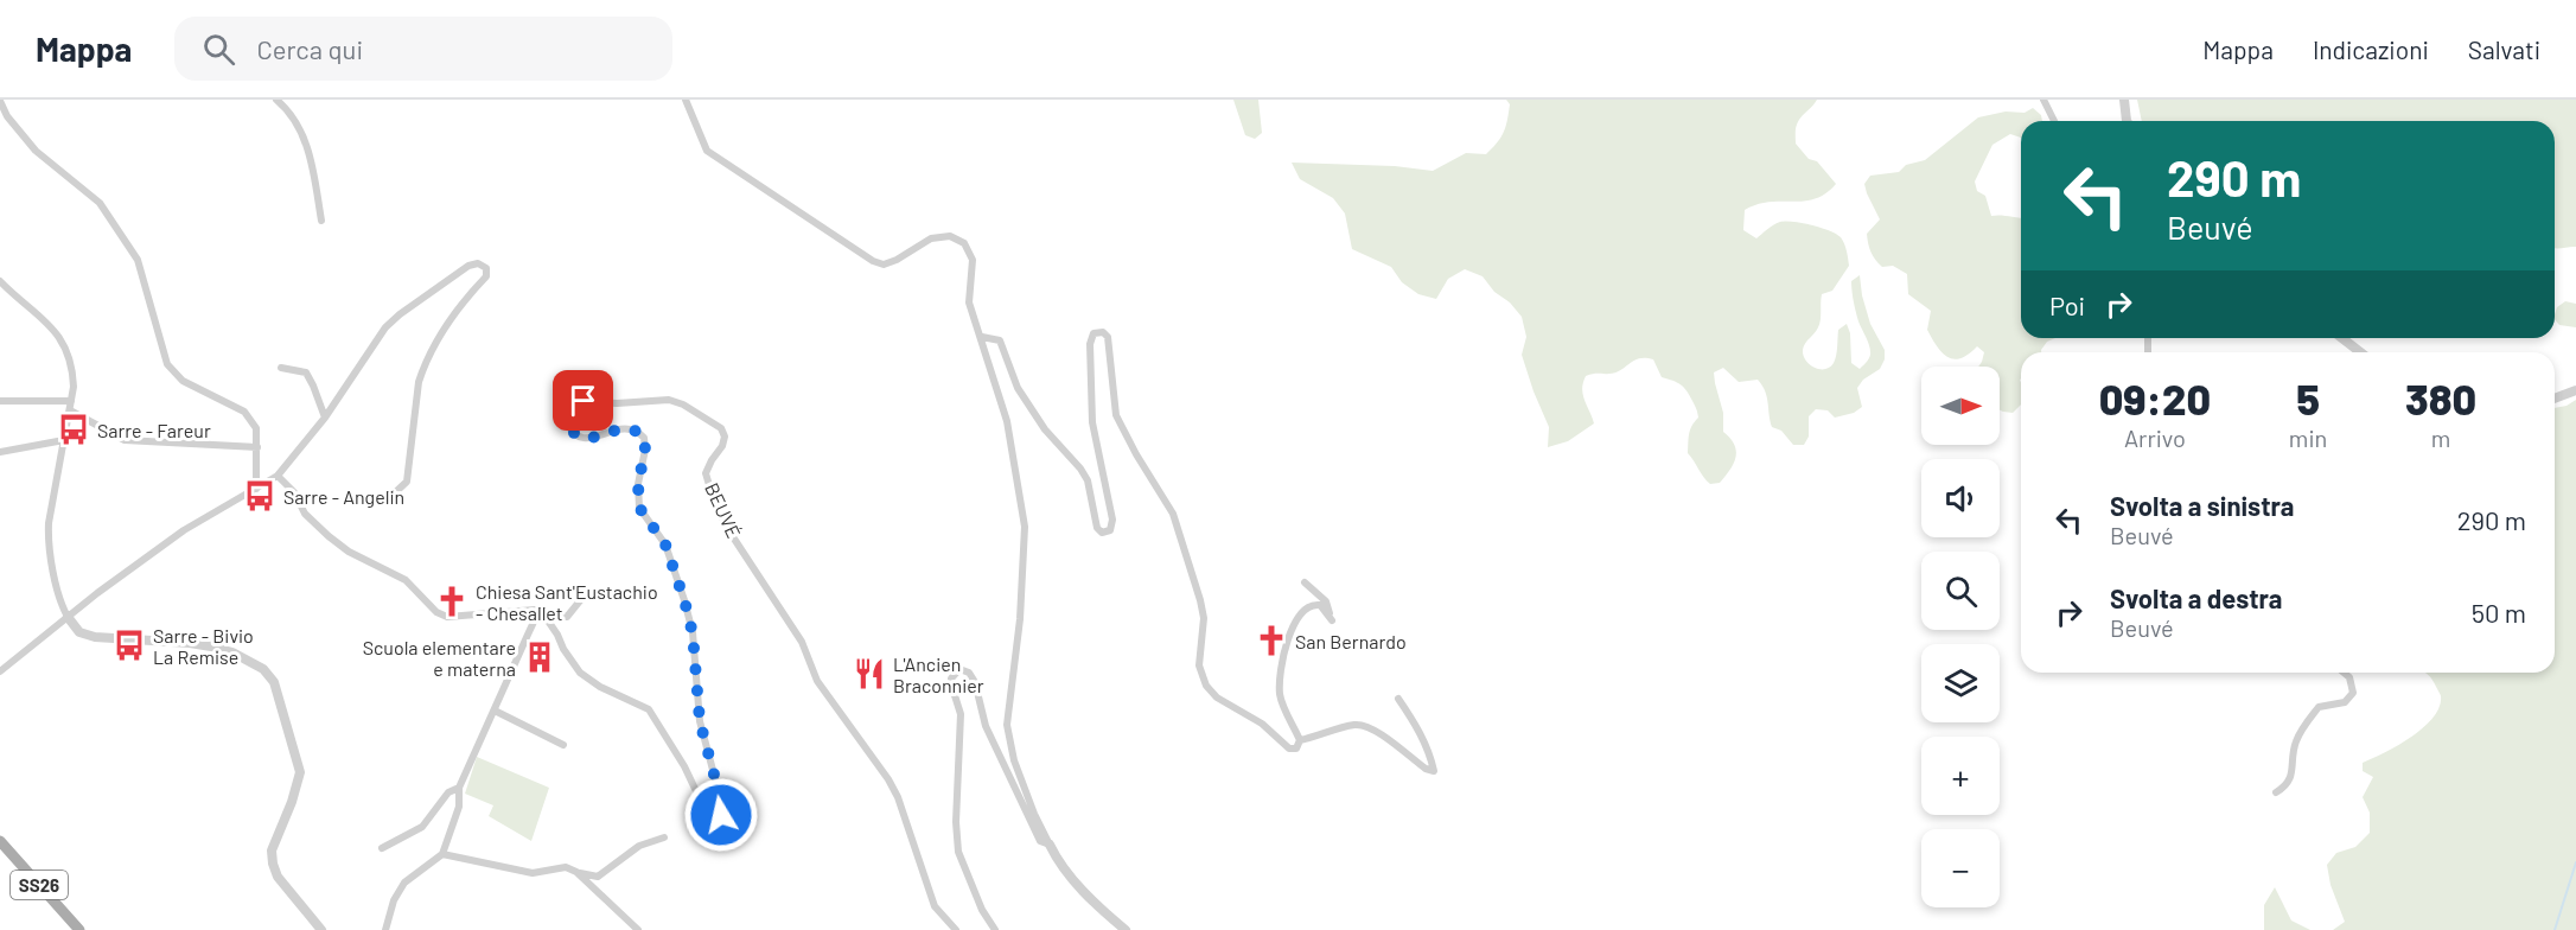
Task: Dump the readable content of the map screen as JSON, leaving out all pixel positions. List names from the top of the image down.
{
  "streets": {
    "main road": ["SS26"],
    "street": ["BEUVÉ"]
  },
  "places": {
    "bus stop": ["Sarre - Fareur", "Sarre - Angelin", "Sarre - Bivio La Remise"],
    "church": ["Chiesa Sant'Eustachio - Chesallet", "San Bernardo"],
    "building": ["Scuola elementare e materna"],
    "restaurant": ["L'Ancien Braconnier"]
  },
  "north": "right",
  "page": {
    "header": "Mappa",
    "search": "Cerca qui",
    "nav": ["Mappa", "Indicazioni", "Salvati"],
    "turn": ["290 m", "Beuvé"],
    "then": "Poi",
    "eta": [
      "09:20",
      "Arrivo",
      "5",
      "min",
      "380",
      "m"
    ],
    "map_buttons": ["+", "−"],
    "list": [
      {
        "name": "Svolta a sinistra",
        "note": "Beuvé",
        "value": "290 m"
      },
      {
        "name": "Svolta a destra",
        "note": "Beuvé",
        "value": "50 m"
      }
    ]
  }
}
